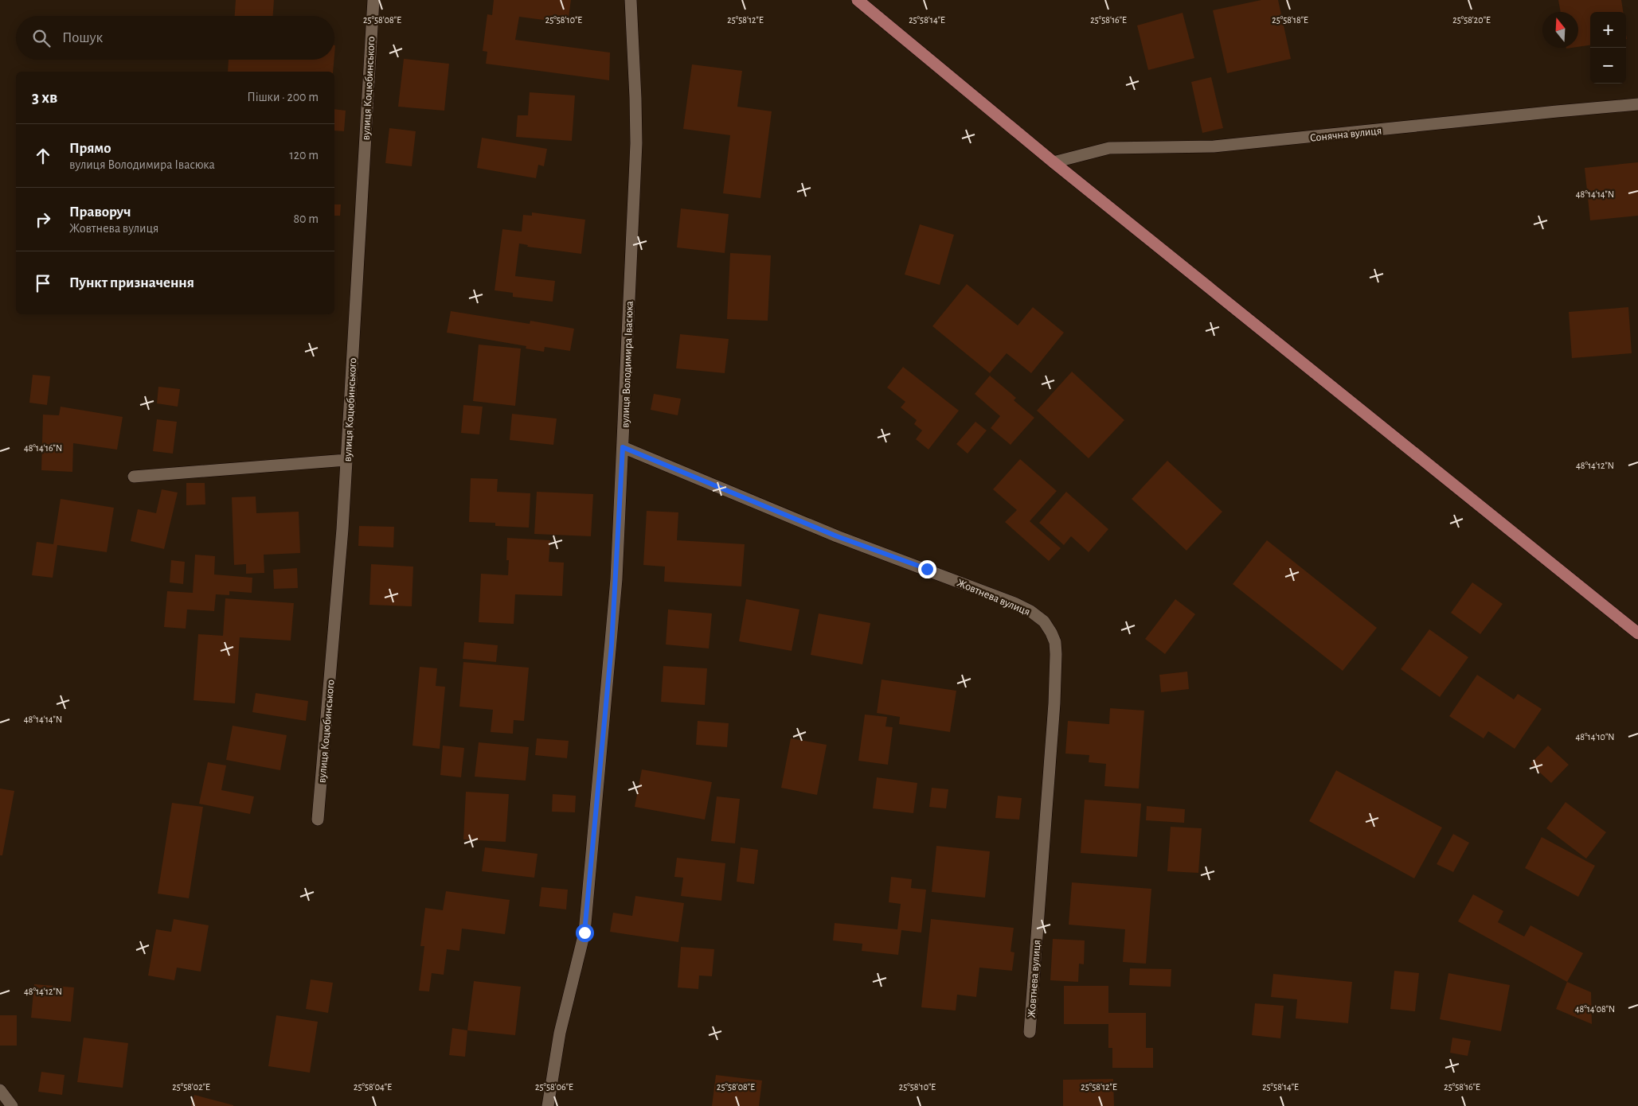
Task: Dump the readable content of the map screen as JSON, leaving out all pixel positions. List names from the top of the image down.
{
  "streets": {
    "street": [
      "вулиця Коцюбинського",
      "Сонячна вулиця",
      "вулиця Володимира Івасюка",
      "Жовтнева вулиця"
    ]
  },
  "crossings": [
    ["вулиця Володимира Івасюка", "Жовтнева вулиця"]
  ],
  "north": "top",
  "page": {
    "map_buttons": ["+", "−"],
    "search": "Пошук",
    "heading": ["3 хв", "Пішки · 200 m"],
    "list": [
      ["Прямо", "вулиця Володимира Івасюка", "120 m"],
      ["Праворуч", "Жовтнева вулиця", "80 m"],
      "Пункт призначення"
    ]
  },
  "coordinates": [
    "25°58'08\"E",
    "25°58'10\"E",
    "25°58'12\"E",
    "25°58'14\"E",
    "25°58'16\"E",
    "25°58'18\"E",
    "25°58'20\"E",
    "48°14'14\"N",
    "48°14'16\"N",
    "48°14'12\"N",
    "48°14'10\"N",
    "48°14'08\"N",
    "25°58'02\"E",
    "25°58'04\"E",
    "25°58'06\"E"
  ]
}
